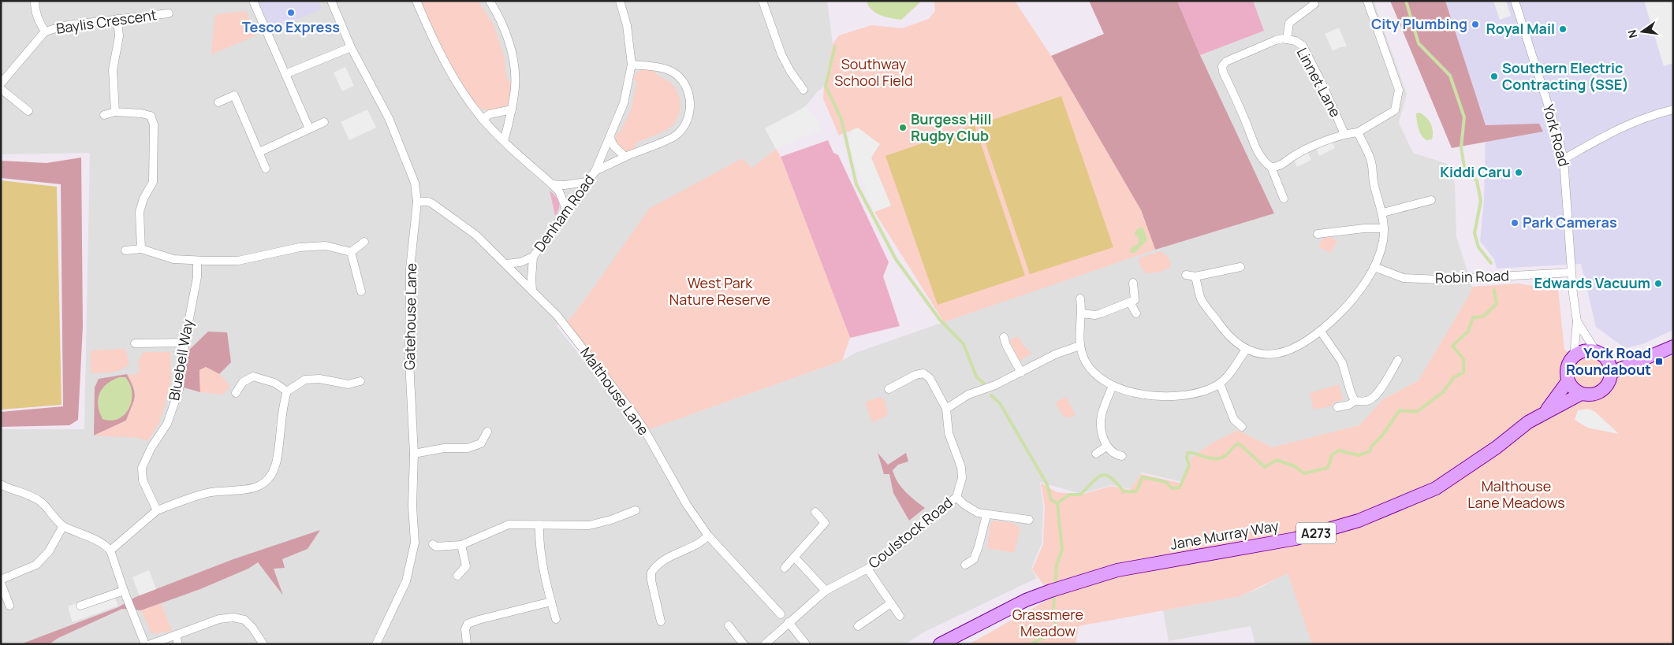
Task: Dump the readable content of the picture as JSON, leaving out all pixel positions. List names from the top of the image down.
{
  "streets": {
    "main road": ["A273", "Jane Murray Way"],
    "street": [
      "Baylis Crescent",
      "Linnet Lane",
      "York Road",
      "Denham Road",
      "Robin Road",
      "Gatehouse Lane",
      "Bluebell Way",
      "Malthouse Lane",
      "Coulstock Road"
    ]
  },
  "crossings": [
    ["York Road", "Robin Road"],
    ["York Road", "Jane Murray Way"],
    ["Denham Road", "Malthouse Lane"],
    ["Gatehouse Lane", "Malthouse Lane"]
  ],
  "parks": [
    "Southway School Field",
    "West Park Nature Reserve",
    "Malthouse Lane Meadows",
    "Grassmere Meadow"
  ],
  "places": {
    "other": [
      "Tesco Express",
      "City Plumbing",
      "Royal Mail",
      "Southern Electric Contracting (SSE)",
      "Burgess Hill Rugby Club",
      "Kiddi Caru",
      "Park Cameras",
      "Edwards Vacuum"
    ],
    "transit": ["York Road Roundabout"]
  },
  "north": "left"
}
